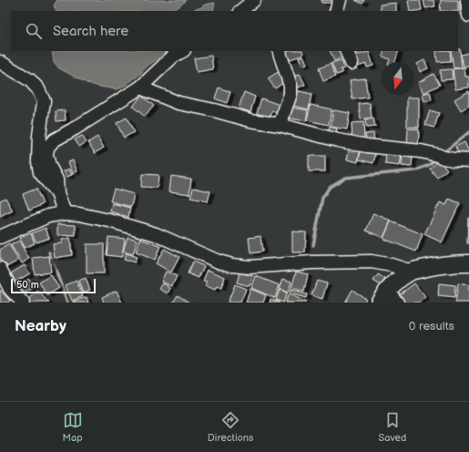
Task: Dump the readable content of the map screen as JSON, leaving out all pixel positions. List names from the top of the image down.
{
  "scale_bar": "50 m",
  "north": "bottom",
  "page": {
    "search": "Search here",
    "scale": "50 m",
    "heading": ["Nearby", "0 results"],
    "nav": ["Map", "Directions", "Saved"]
  }
}
